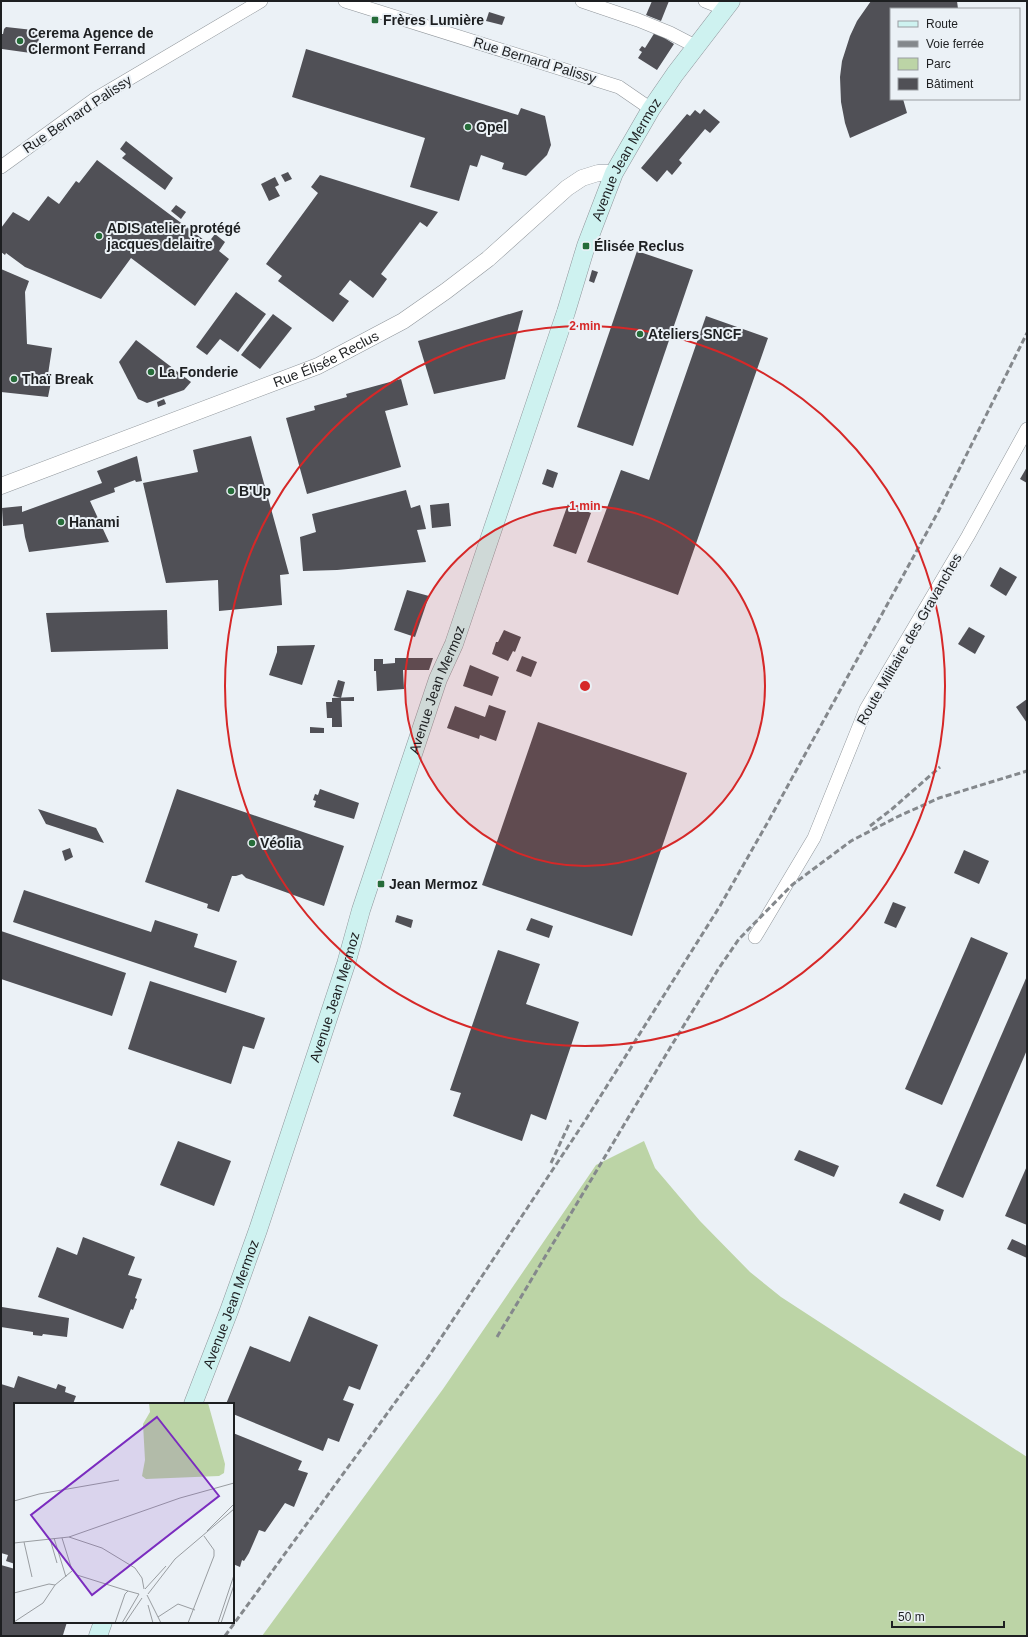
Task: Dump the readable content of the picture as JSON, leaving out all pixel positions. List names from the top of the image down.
{
  "streets": {
    "main road": ["Avenue Jean Mermoz"],
    "street": ["Rue Bernard Palissy", "Rue Élisée Reclus", "Route Militaire des Gravanches"]
  },
  "crossings": [
    ["Rue Bernard Palissy", "Avenue Jean Mermoz"],
    ["Avenue Jean Mermoz", "Rue Élisée Reclus"]
  ],
  "places": {
    "transit": ["Frères Lumière", "Élisée Reclus", "Jean Mermoz"],
    "other": [
      "Cerema Agence de Clermont Ferrand",
      "Opel",
      "ADIS atelier protégé jacques delaitre",
      "Ateliers SNCF",
      "La Fonderie",
      "Thaï Break",
      "B'Up",
      "Hanami",
      "Véolia"
    ]
  },
  "legend": [
    "Route",
    "Voie ferrée",
    "Parc",
    "Bâtiment"
  ],
  "scale_bar": "50 m",
  "rings": ["2 min", "1 min"]
}
